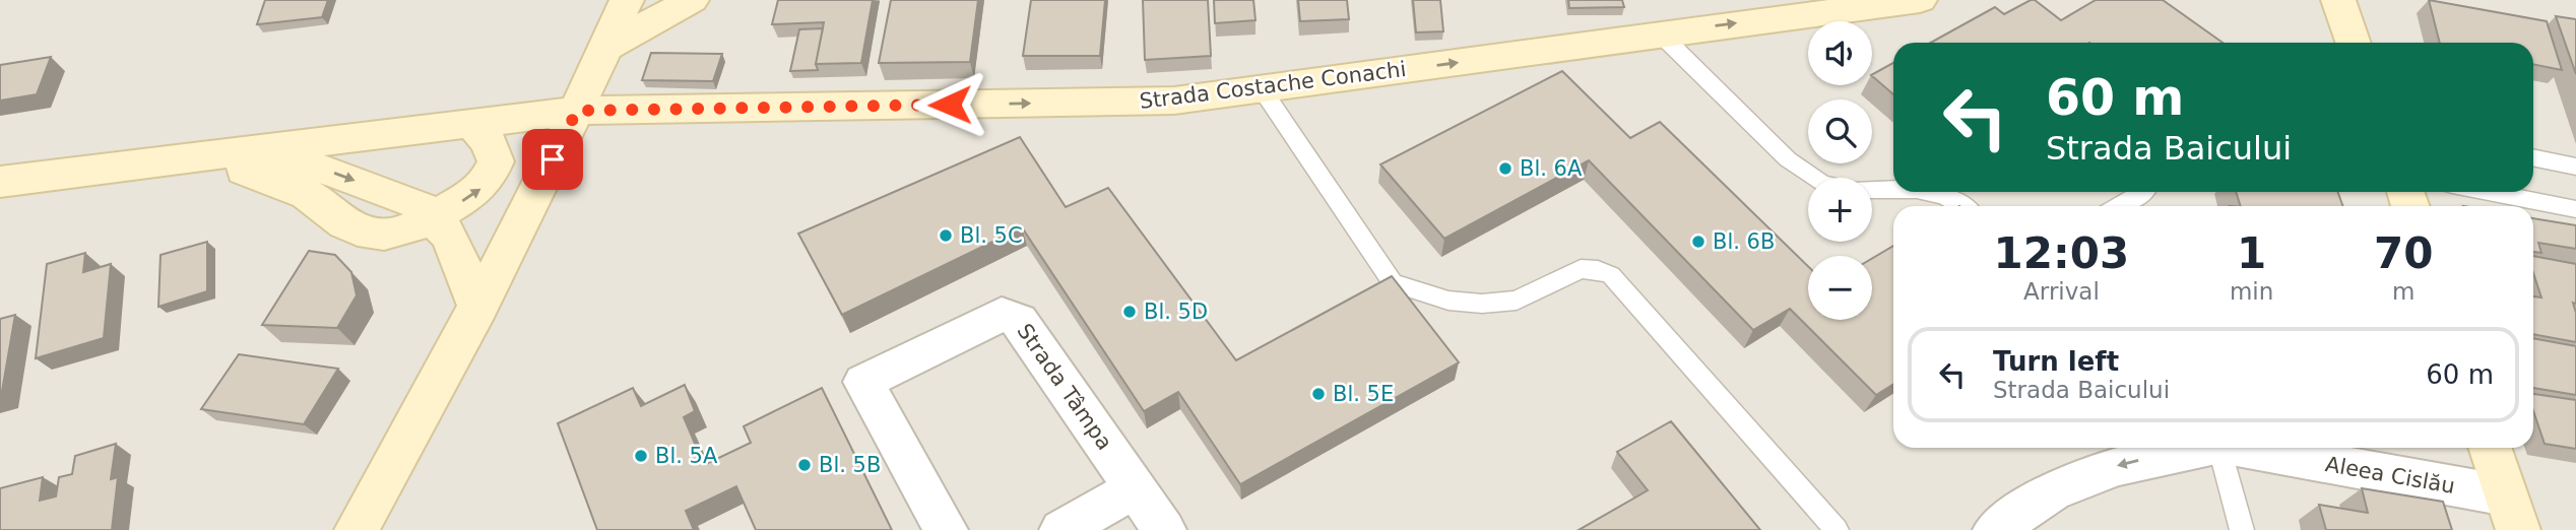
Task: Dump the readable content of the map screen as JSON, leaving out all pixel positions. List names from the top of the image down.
{
  "streets": {
    "main road": ["Strada Costache Conachi"],
    "street": ["Strada Tâmpa", "Aleea Cislău"]
  },
  "one_way": ["Strada Costache Conachi", "Aleea Cislău"],
  "places": [
    "Bl. 6A",
    "Bl. 5C",
    "Bl. 6B",
    "Bl. 5D",
    "Bl. 5E",
    "Bl. 5A",
    "Bl. 5B"
  ],
  "page": {
    "map_buttons": ["+", "−"],
    "turn": ["60 m", "Strada Baicului"],
    "eta": [
      "12:03",
      "Arrival",
      "1",
      "min",
      "70",
      "m"
    ],
    "list": [
      {
        "name": "Turn left",
        "note": "Strada Baicului",
        "value": "60 m"
      }
    ]
  }
}
